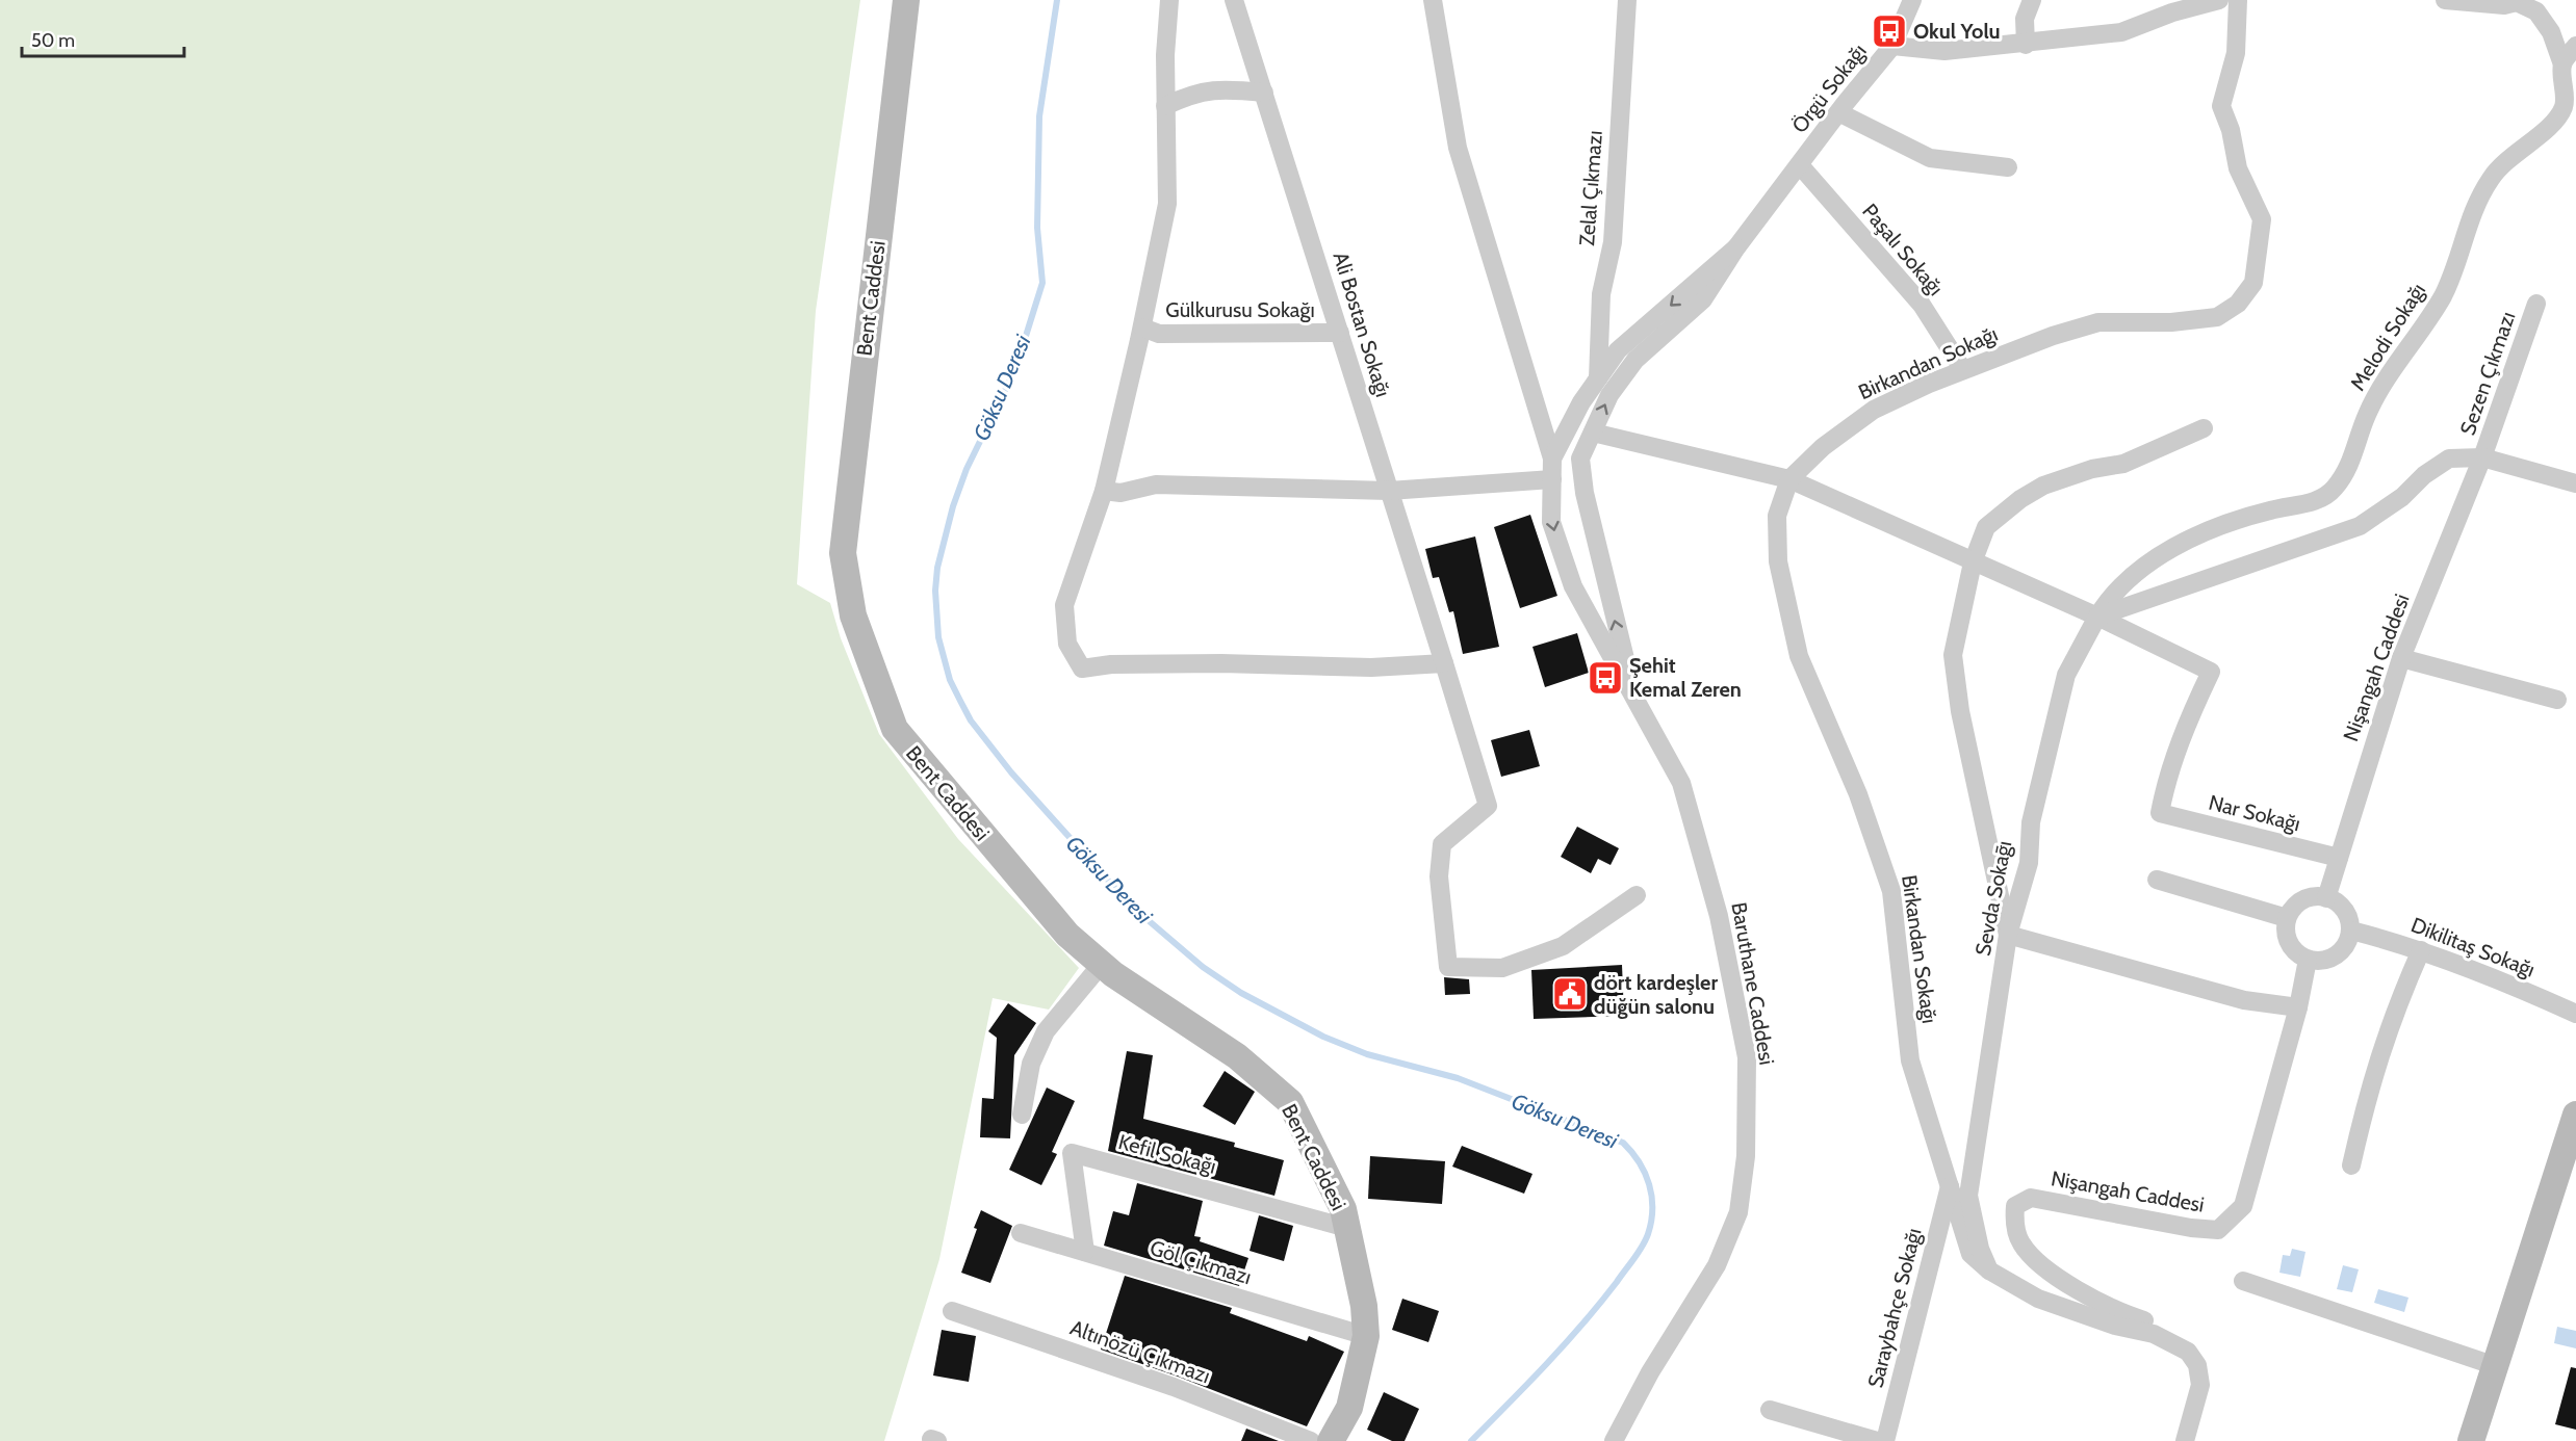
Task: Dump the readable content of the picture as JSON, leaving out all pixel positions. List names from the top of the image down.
{
  "streets": {
    "street": [
      "Örgü Sokağı",
      "Zelal Çıkmazı",
      "Paşalı Sokağı",
      "Bent Caddesi",
      "Gülkurusu Sokağı",
      "Ali Bostan Sokağı",
      "Melodi Sokağı",
      "Birkandan Sokağı",
      "Sezen Çıkmazı",
      "Nişangah Caddesi",
      "Nar Sokağı",
      "Sevda Sokaḡı",
      "Dikilitaş Sokağı",
      "Baruthane Caddesi",
      "Kefil Sokağı",
      "Göl Çıkmazı",
      "Saraybahçe Sokağı",
      "Altınözü Çıkmazı"
    ]
  },
  "crossings": [
    ["Örgü Sokağı", "Paşalı Sokağı"],
    ["Paşalı Sokağı", "Birkandan Sokağı"],
    ["Bent Caddesi", "Kefil Sokağı"],
    ["Bent Caddesi", "Göl Çıkmazı"],
    ["Gülkurusu Sokağı", "Ali Bostan Sokağı"],
    ["Melodi Sokağı", "Nar Sokağı"],
    ["Melodi Sokağı", "Sevda Sokaḡı"],
    ["Birkandan Sokağı", "Sevda Sokaḡı"],
    ["Birkandan Sokağı", "Saraybahçe Sokağı"],
    ["Sezen Çıkmazı", "Nişangah Caddesi"],
    ["Nişangah Caddesi", "Nar Sokağı"],
    ["Nişangah Caddesi", "Dikilitaş Sokağı"],
    ["Nar Sokağı", "Sevda Sokaḡı"],
    ["Kefil Sokağı", "Göl Çıkmazı"]
  ],
  "water": ["Göksu Deresi"],
  "places": {
    "bus stop": ["Okul Yolu", "Şehit Kemal Zeren"],
    "public building": ["dört kardeşler düğün salonu"]
  },
  "scale_bar": "50 m"
}
